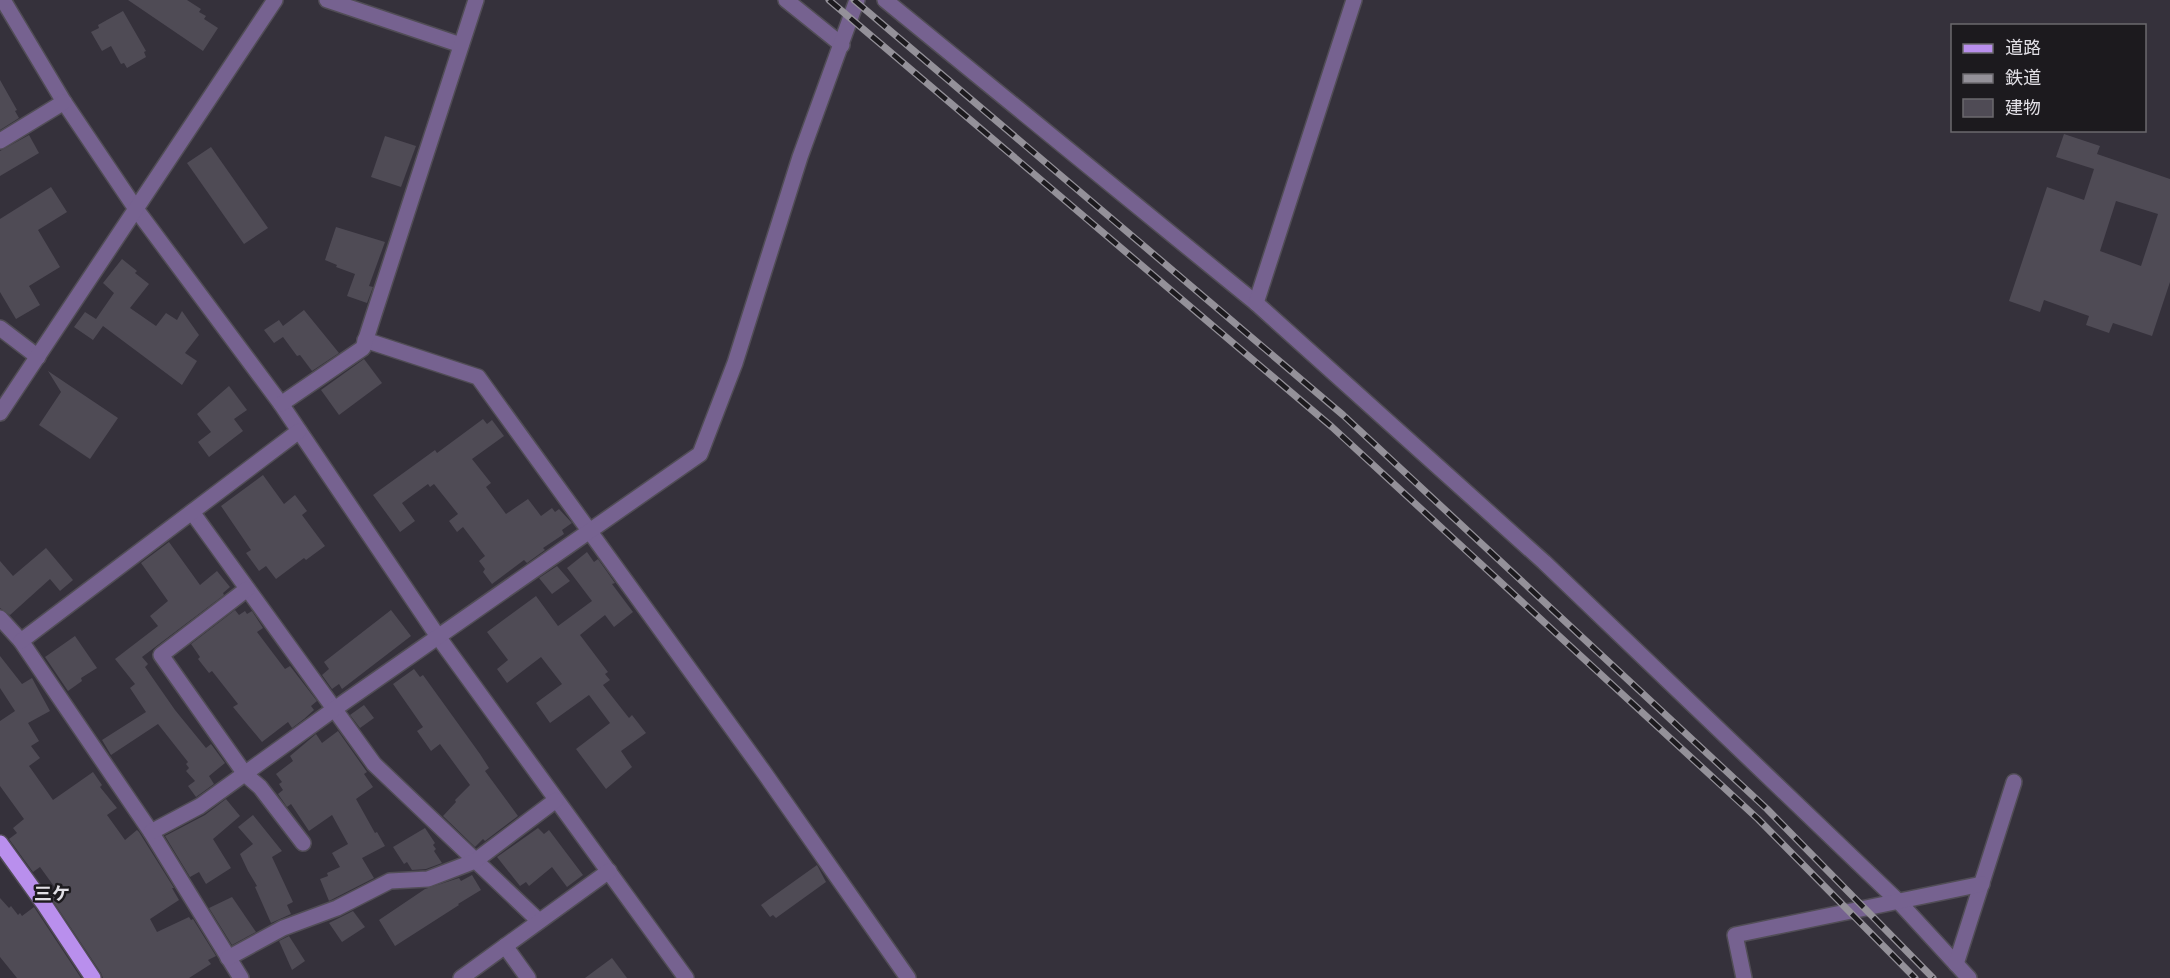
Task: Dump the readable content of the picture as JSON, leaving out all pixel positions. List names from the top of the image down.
{
  "districts": ["三ケ"],
  "legend": ["道路", "鉄道", "建物"]
}
